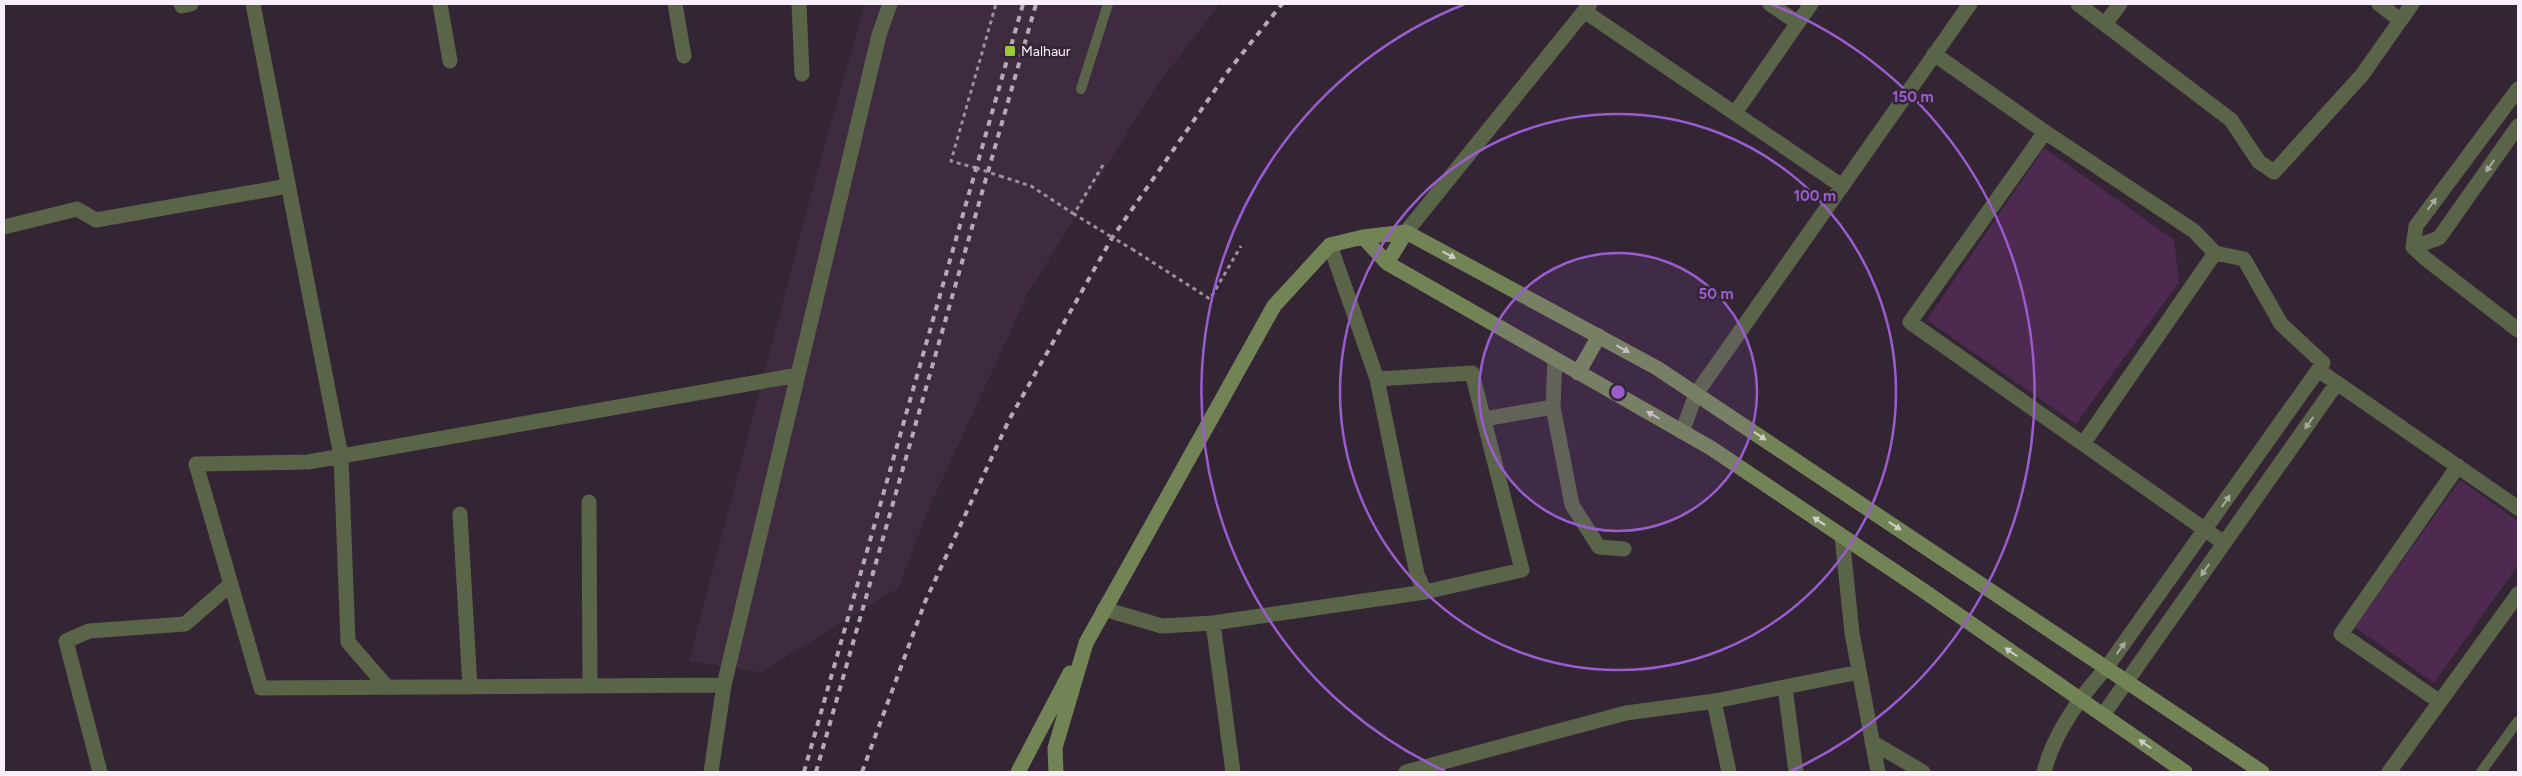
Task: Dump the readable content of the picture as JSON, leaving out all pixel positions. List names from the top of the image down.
{
  "places": {
    "transit": ["Malhaur"]
  },
  "rings": ["150 m", "100 m", "50 m"]
}
